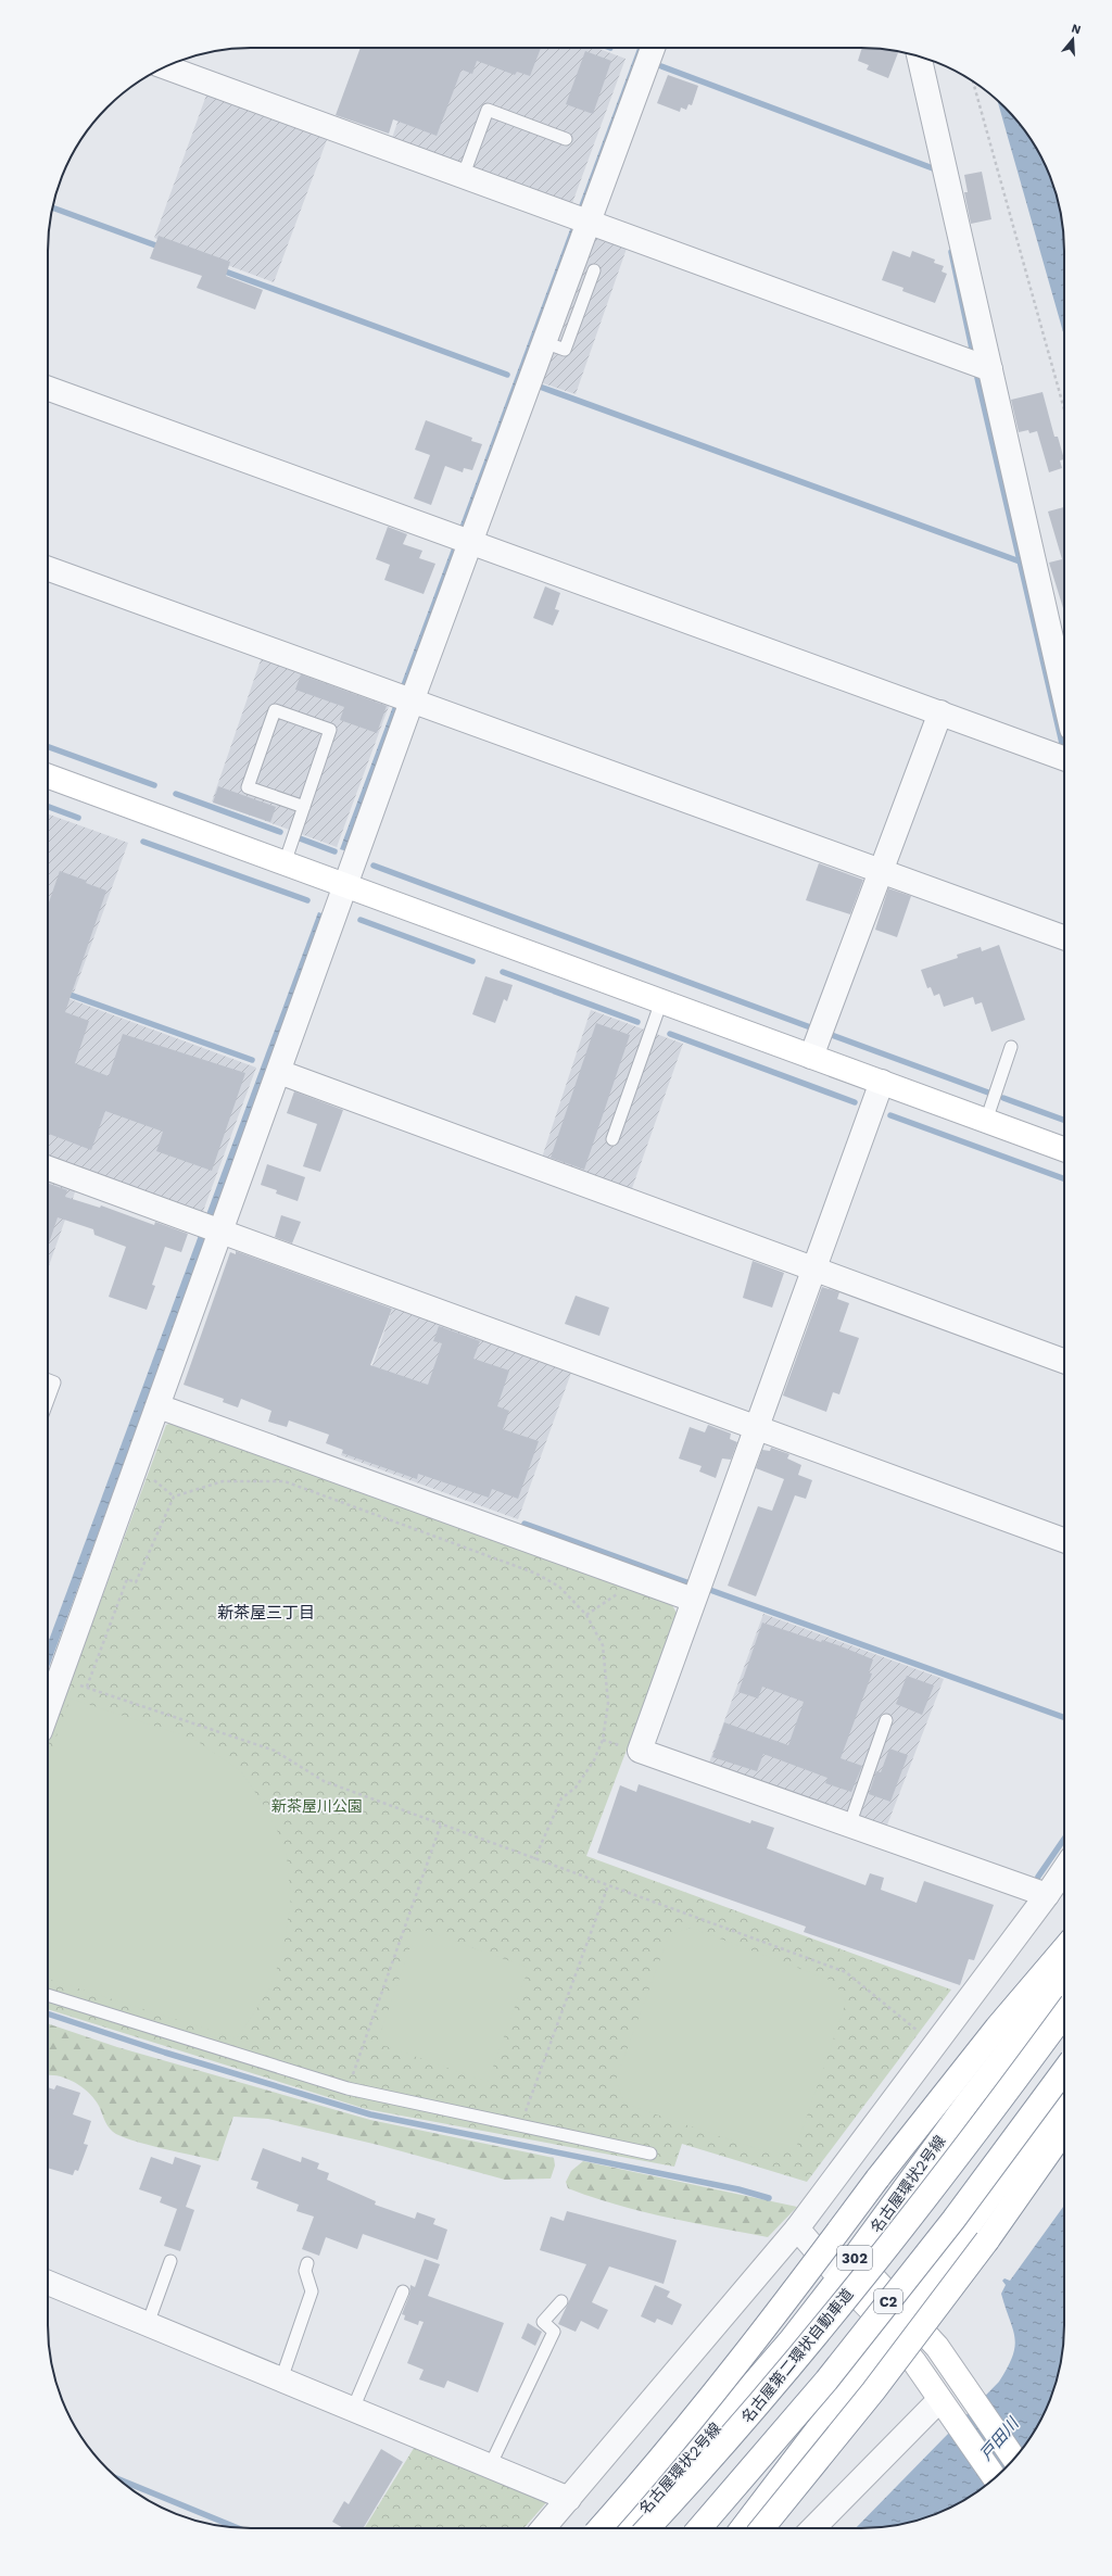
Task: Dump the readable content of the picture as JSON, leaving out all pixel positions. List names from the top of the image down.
{
  "streets": {
    "main road": [
      "名古屋環状2号線",
      "302",
      "C2",
      "名古屋第二環状自動車道"
    ]
  },
  "districts": ["新茶屋三丁目"],
  "water": ["戸田川"],
  "parks": ["新茶屋川公園"],
  "north": "top"
}
